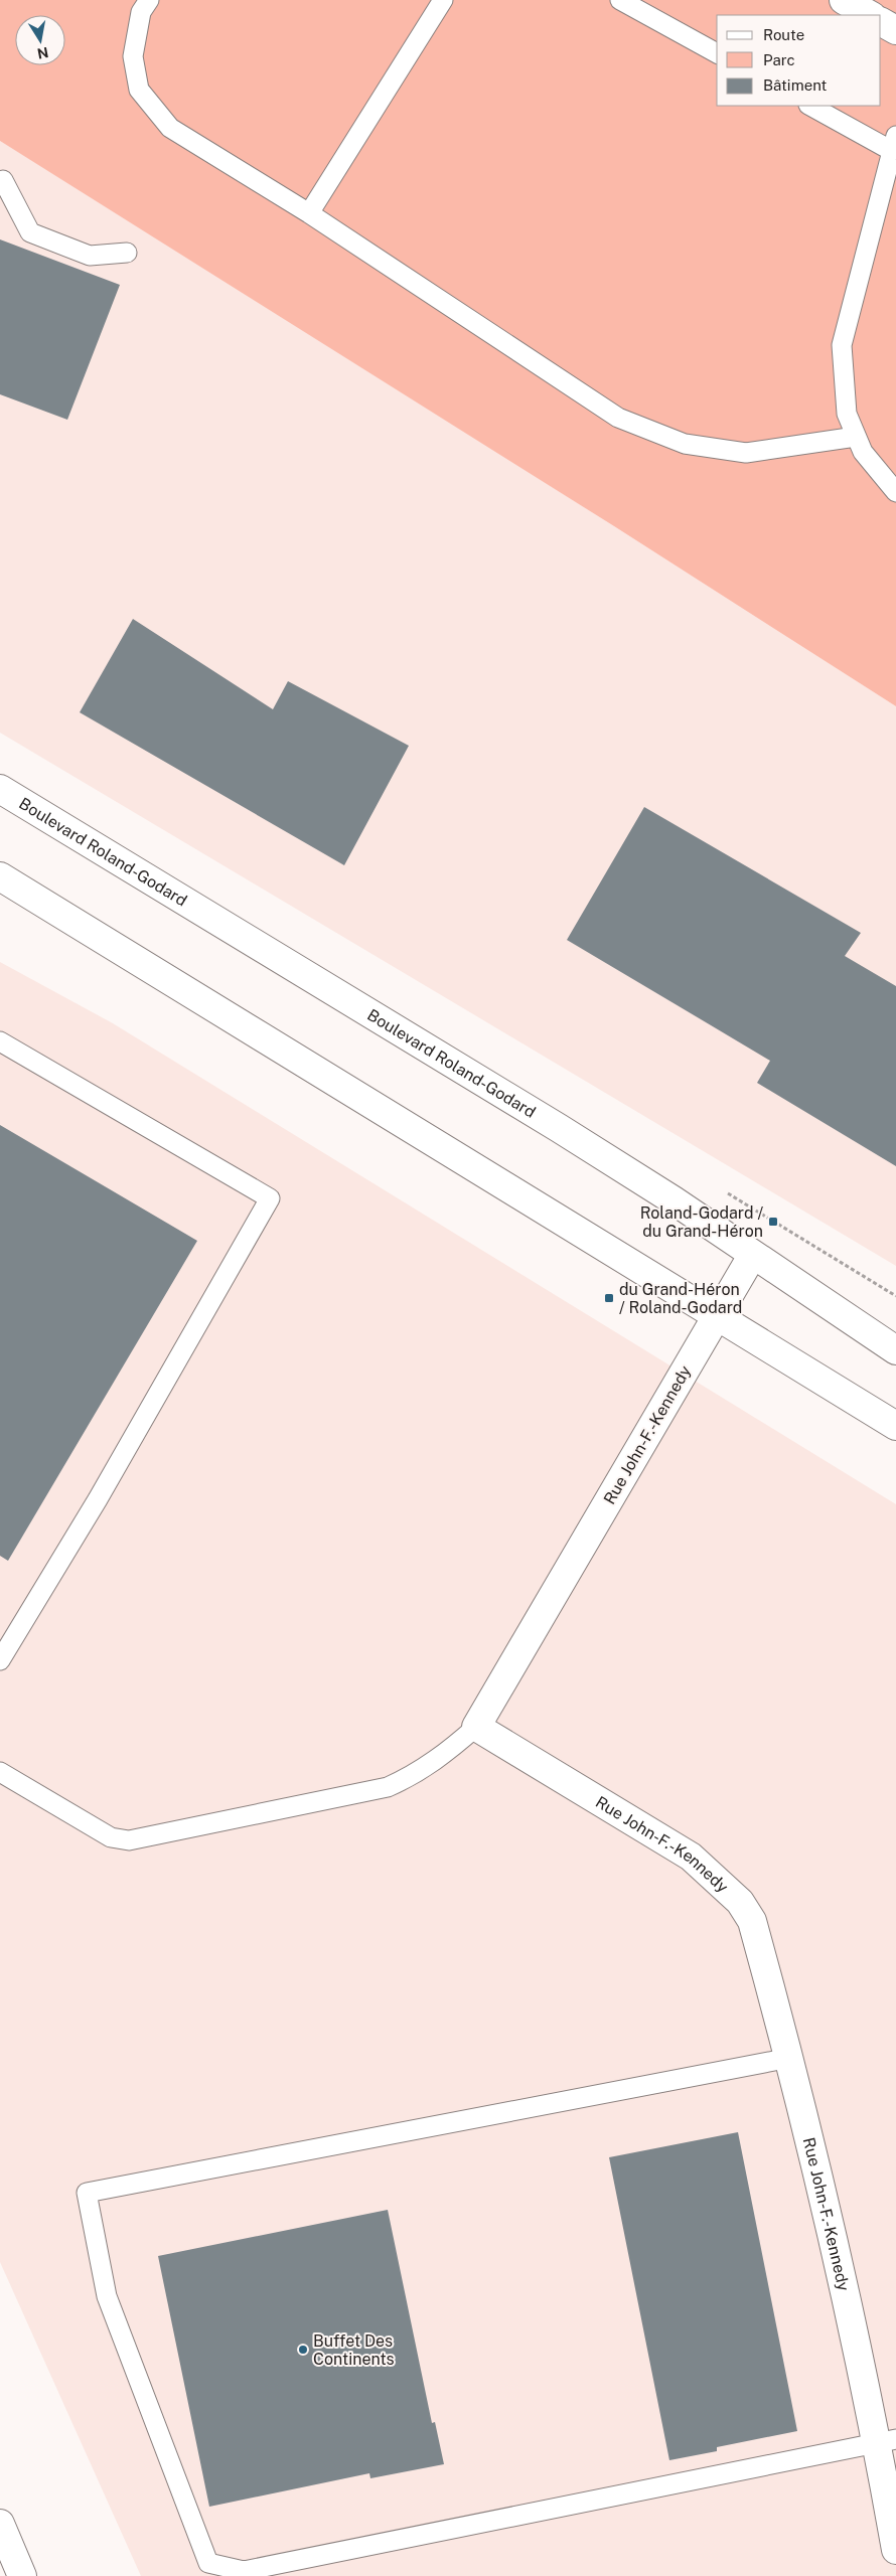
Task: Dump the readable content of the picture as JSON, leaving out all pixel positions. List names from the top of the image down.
{
  "streets": {
    "main road": ["Boulevard Roland-Godard", "Rue John-F.-Kennedy"]
  },
  "crossings": [
    ["Boulevard Roland-Godard", "Rue John-F.-Kennedy"]
  ],
  "places": {
    "transit": ["Roland-Godard / du Grand-Héron", "du Grand-Héron / Roland-Godard"],
    "other": ["Buffet Des Continents"]
  },
  "legend": ["Route", "Parc", "Bâtiment"],
  "north": "bottom"
}
